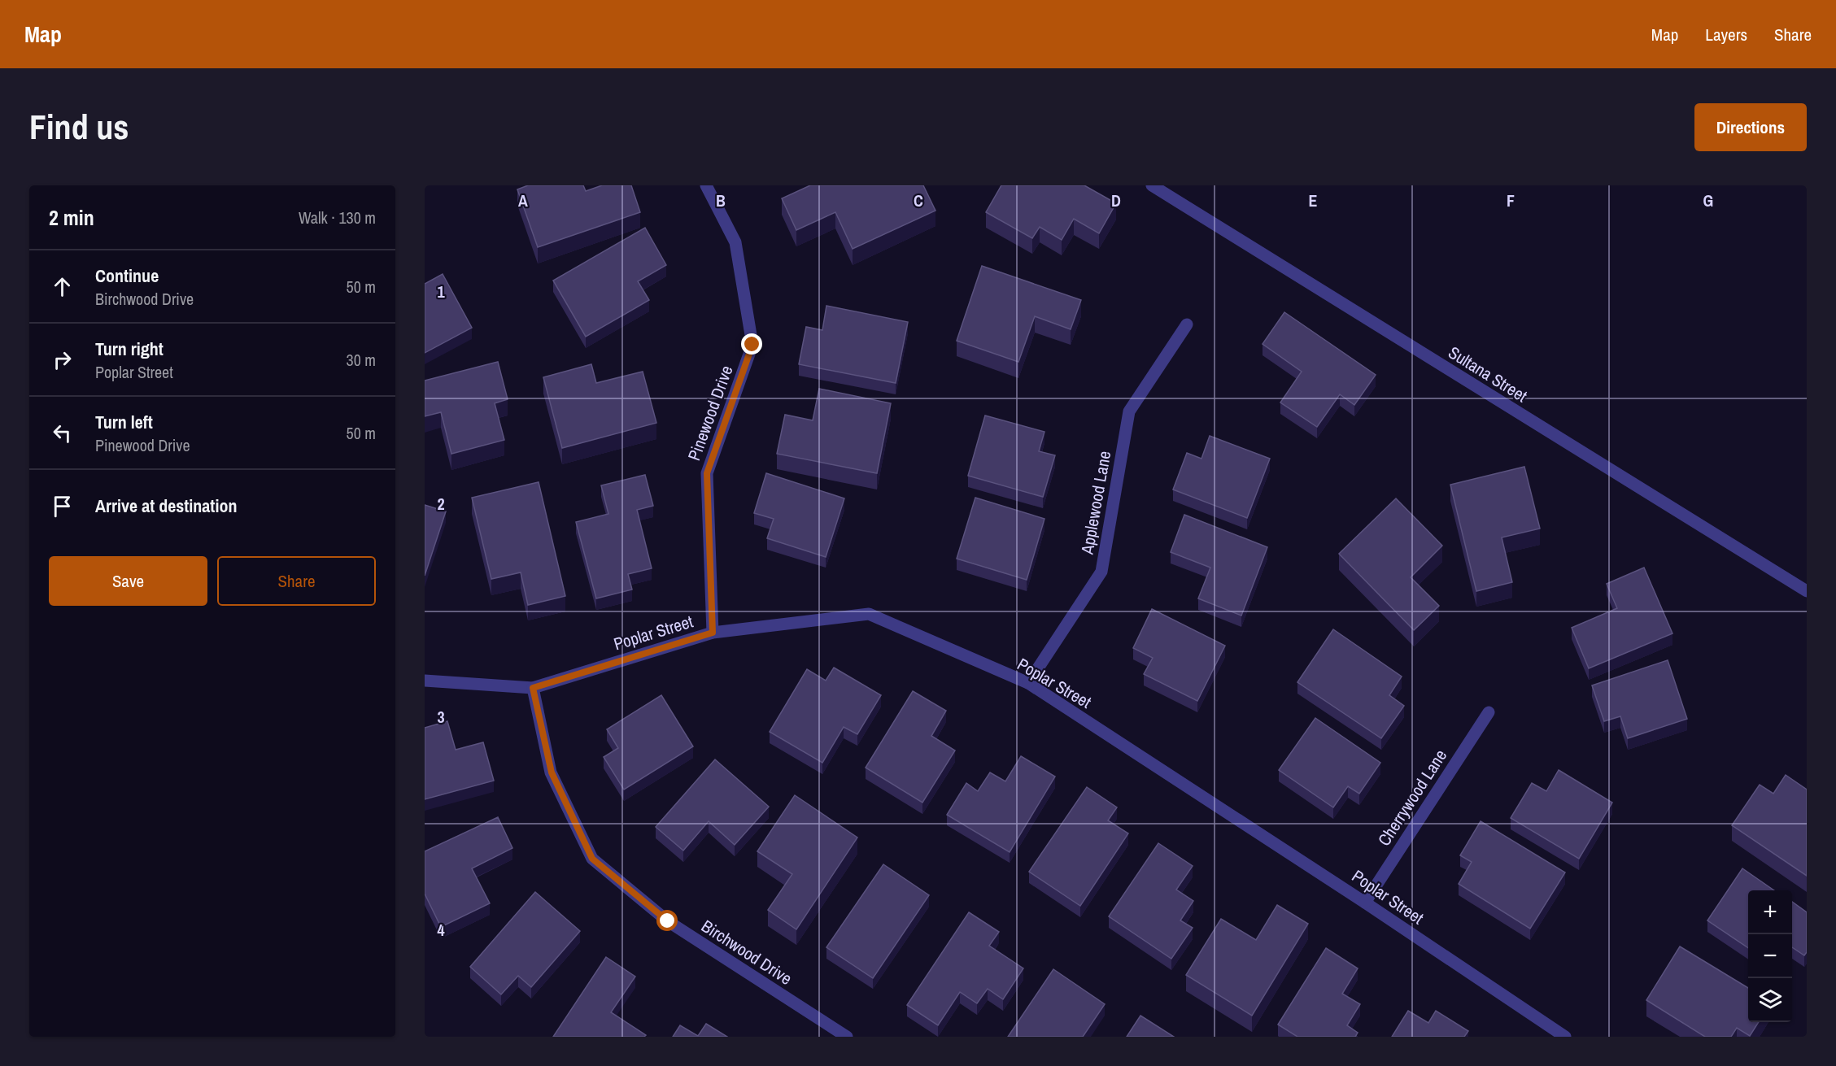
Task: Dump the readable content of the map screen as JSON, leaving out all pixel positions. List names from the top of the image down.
{
  "streets": {
    "street": [
      "Sultana Street",
      "Pinewood Drive",
      "Applewood Lane",
      "Poplar Street",
      "Cherrywood Lane",
      "Birchwood Drive"
    ]
  },
  "crossings": [
    ["Pinewood Drive", "Poplar Street"],
    ["Applewood Lane", "Poplar Street"],
    ["Poplar Street", "Cherrywood Lane"],
    ["Poplar Street", "Birchwood Drive"]
  ],
  "page": {
    "header": "Map",
    "nav": ["Map", "Layers", "Share"],
    "buttons": [
      "Directions",
      ["Save", "Share"]
    ],
    "title": "Find us",
    "heading": ["2 min", "Walk · 130 m"],
    "list": [
      ["Continue", "Birchwood Drive", "50 m"],
      ["Turn right", "Poplar Street", "30 m"],
      ["Turn left", "Pinewood Drive", "50 m"],
      "Arrive at destination"
    ],
    "map_buttons": ["+", "−"]
  },
  "grid": {
    "columns": [
      "A",
      "B",
      "C",
      "D",
      "E",
      "F",
      "G"
    ],
    "rows": [
      "1",
      "2",
      "3",
      "4"
    ]
  }
}
